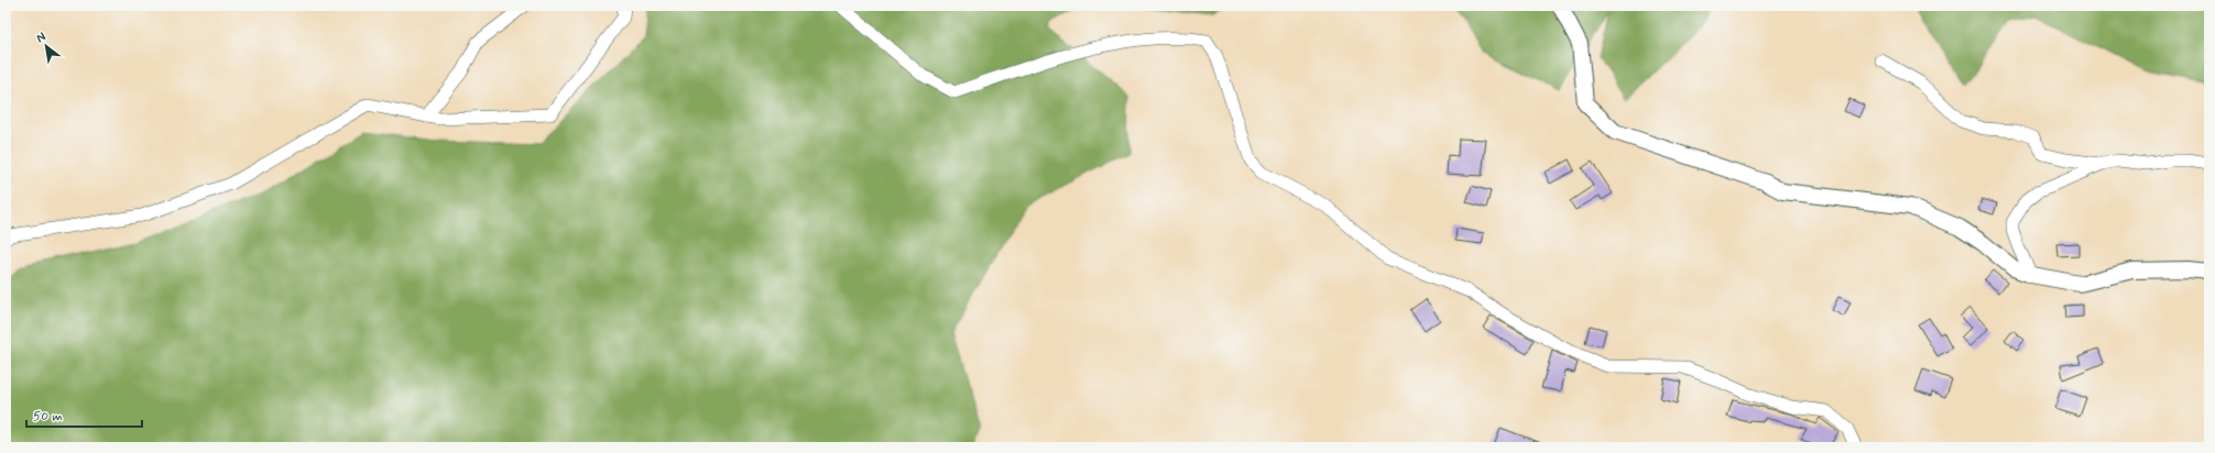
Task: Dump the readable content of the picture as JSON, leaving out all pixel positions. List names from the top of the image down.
{
  "scale_bar": "50 m",
  "north": "top left"
}
